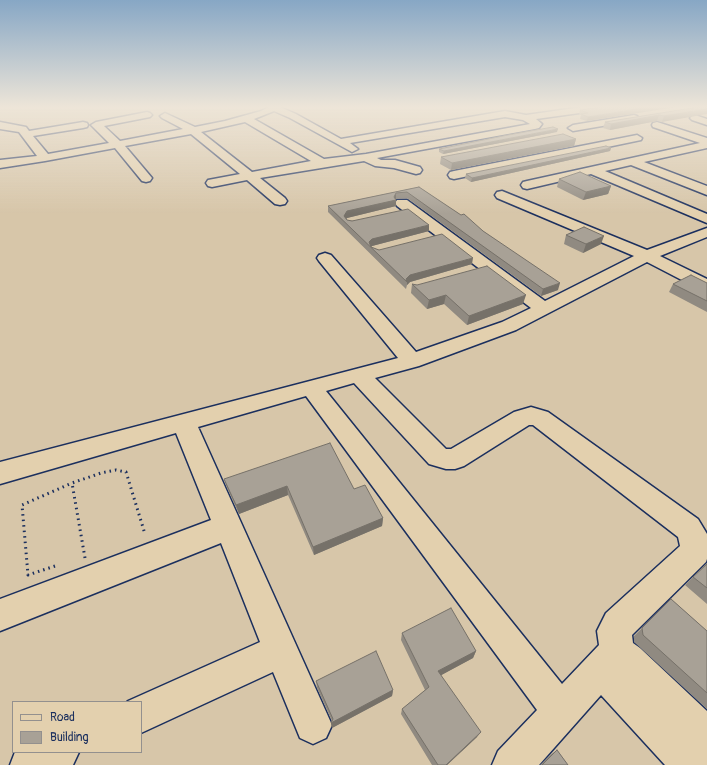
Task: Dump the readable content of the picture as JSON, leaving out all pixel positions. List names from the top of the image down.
{
  "legend": ["Road", "Building"]
}
